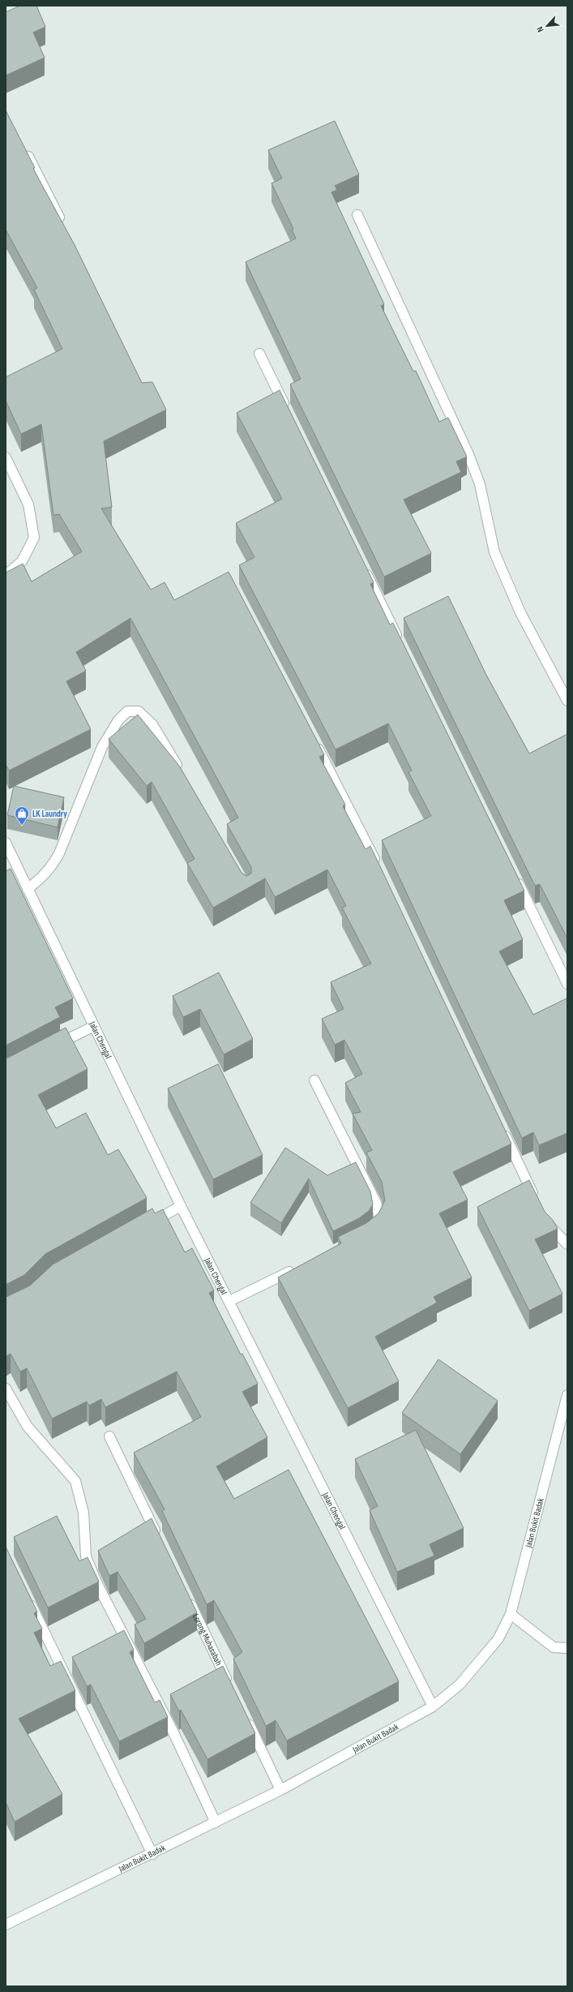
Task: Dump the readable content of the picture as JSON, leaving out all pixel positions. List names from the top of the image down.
{
  "streets": {
    "street": ["Jalan Chengal", "Jalan Bukit Badak", "Lorong Muhasabah"]
  },
  "crossings": [
    ["Jalan Chengal", "Jalan Bukit Badak"]
  ],
  "places": {
    "shop": ["LK Laundry"]
  },
  "north": "bottom left"
}
